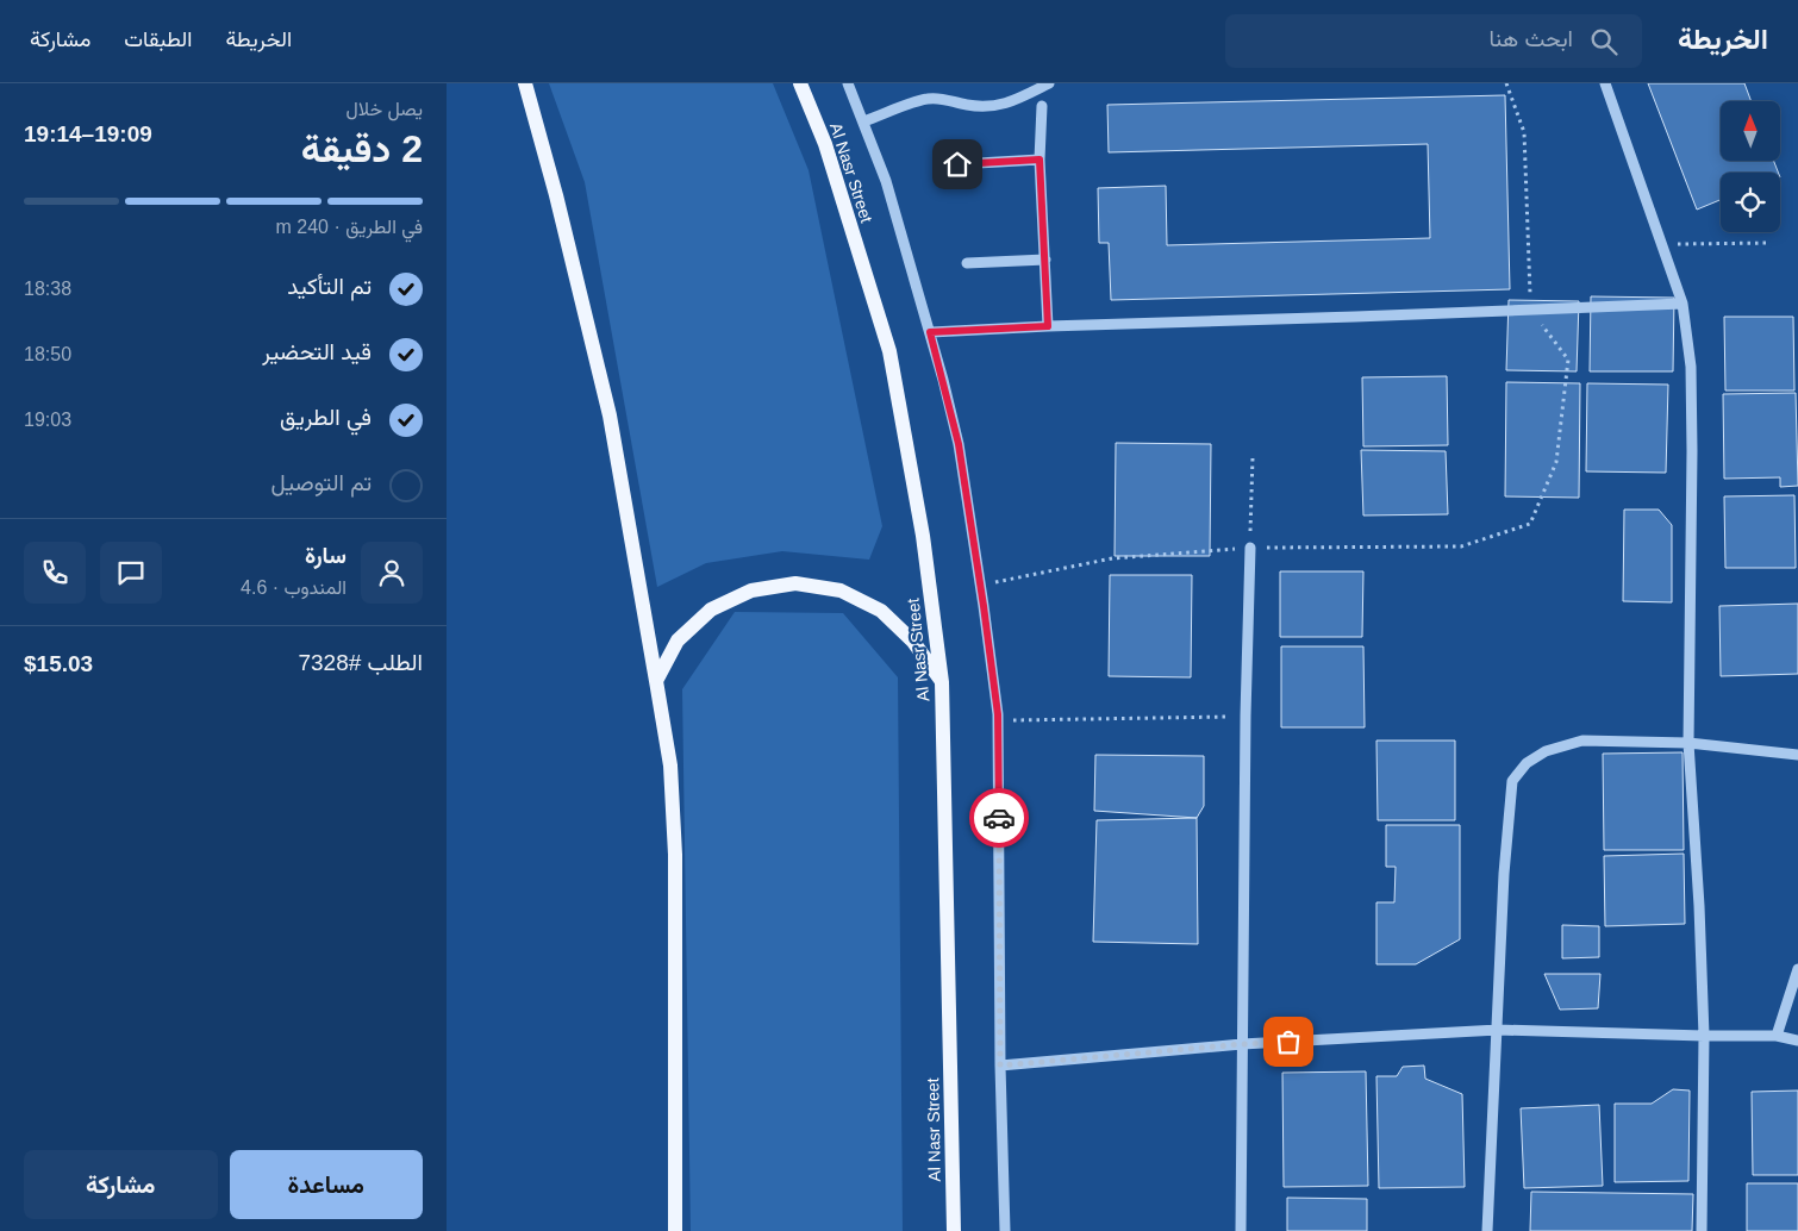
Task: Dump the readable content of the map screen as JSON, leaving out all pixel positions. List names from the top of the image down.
{
  "streets": {
    "main road": ["Al Nasr Street"]
  },
  "north": "top",
  "page": {
    "header": "الخريطة",
    "search": "ابحث هنا",
    "nav": ["الخريطة", "الطبقات", "مشاركة"],
    "heading": ["2 دقيقة", "يصل خلال", "19:09–19:14"],
    "panel": [
      "سارة",
      "المندوب · 4.6",
      "الطلب #7328",
      "$15.03"
    ],
    "bar": "في الطريق · 240 m",
    "list": [
      ["تم التأكيد", "18:38"],
      ["قيد التحضير", "18:50"],
      ["في الطريق", "19:03"],
      "تم التوصيل"
    ],
    "buttons": ["مساعدة", "مشاركة"]
  }
}
